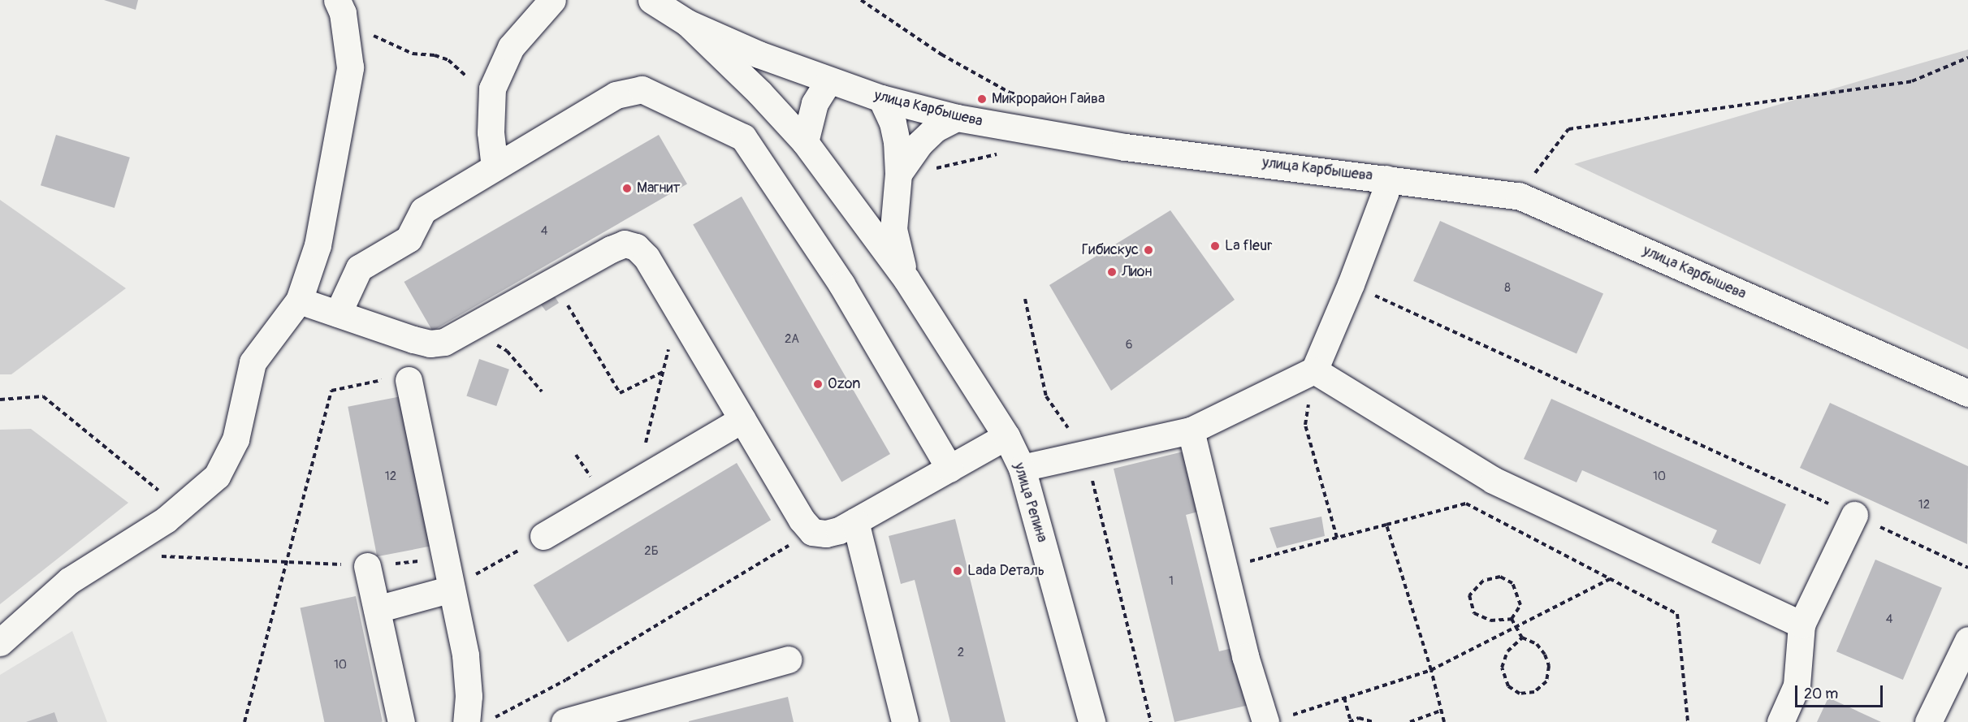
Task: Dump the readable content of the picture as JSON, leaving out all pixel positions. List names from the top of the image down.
{
  "streets": {
    "main road": ["улица Карбышева", "улица Репина"]
  },
  "places": [
    "Микрорайон Гайва",
    "Магнит",
    "La fleur",
    "Гибискус",
    "Лион",
    "Ozon",
    "Lada Dеталь"
  ],
  "house_numbers": [
    "4",
    "8",
    "2А",
    "6",
    "12",
    "10",
    "12",
    "2Б",
    "1",
    "4",
    "2",
    "10"
  ],
  "scale_bar": "20 m"
}
